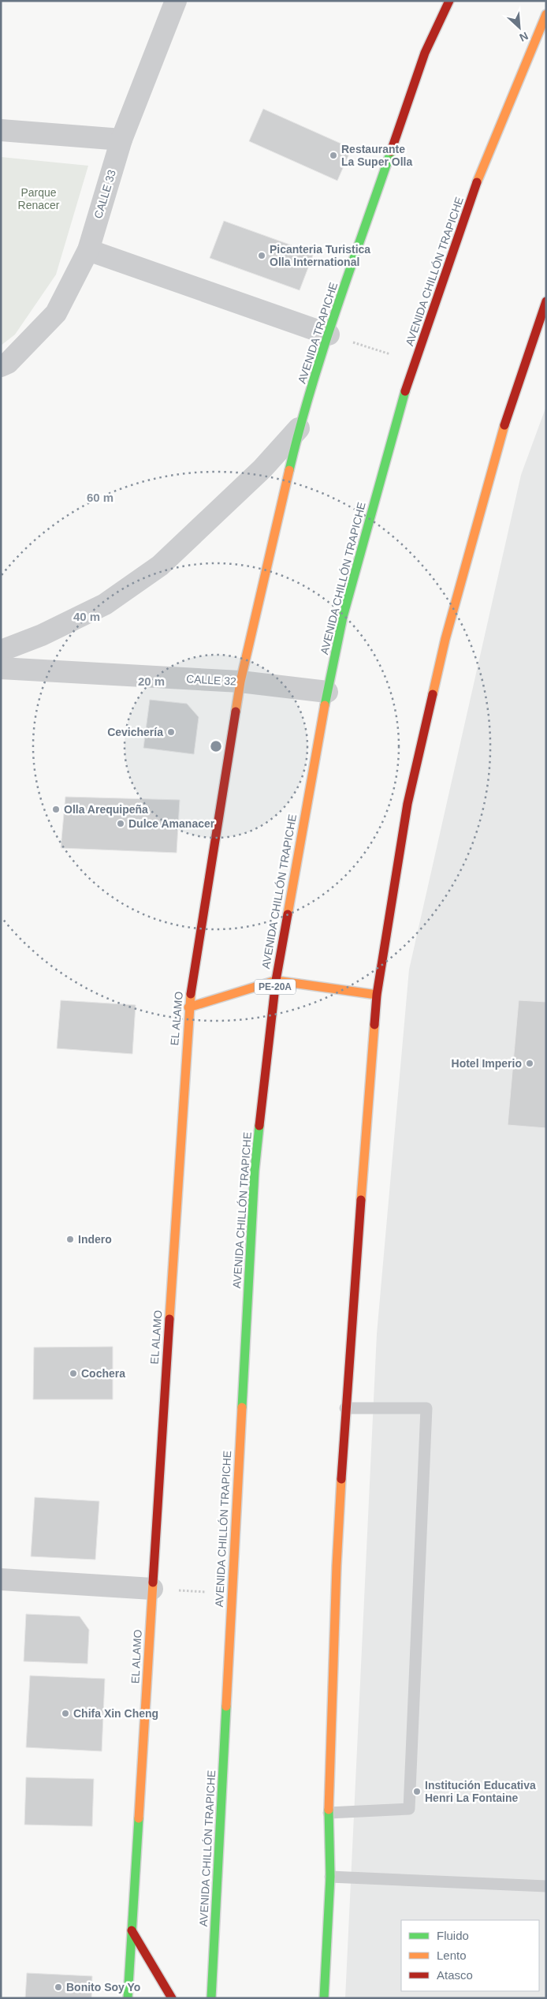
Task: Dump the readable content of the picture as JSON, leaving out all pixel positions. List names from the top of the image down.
{
  "streets": {
    "main road": [
      "AVENIDA CHILLÓN TRAPICHE",
      "AVENIDA TRAPICHE",
      "PE-20A",
      "EL ALAMO"
    ],
    "street": ["CALLE 33", "CALLE 32"]
  },
  "crossings": [
    ["AVENIDA CHILLÓN TRAPICHE", "CALLE 32"],
    ["AVENIDA TRAPICHE", "CALLE 32"],
    ["AVENIDA TRAPICHE", "EL ALAMO"],
    ["CALLE 32", "EL ALAMO"]
  ],
  "parks": ["Parque Renacer"],
  "places": [
    "Restaurante La Super Olla",
    "Picanteria Turistica Olla International",
    "Cevichería",
    "Olla Arequipeña",
    "Dulce Amanacer",
    "Hotel Imperio",
    "Indero",
    "Cochera",
    "Chifa Xin Cheng",
    "Institución Educativa Henri La Fontaine",
    "Bonito Soy Yo"
  ],
  "legend": ["Fluido", "Lento", "Atasco"],
  "north": "bottom right",
  "rings": ["60 m", "40 m", "20 m"]
}
